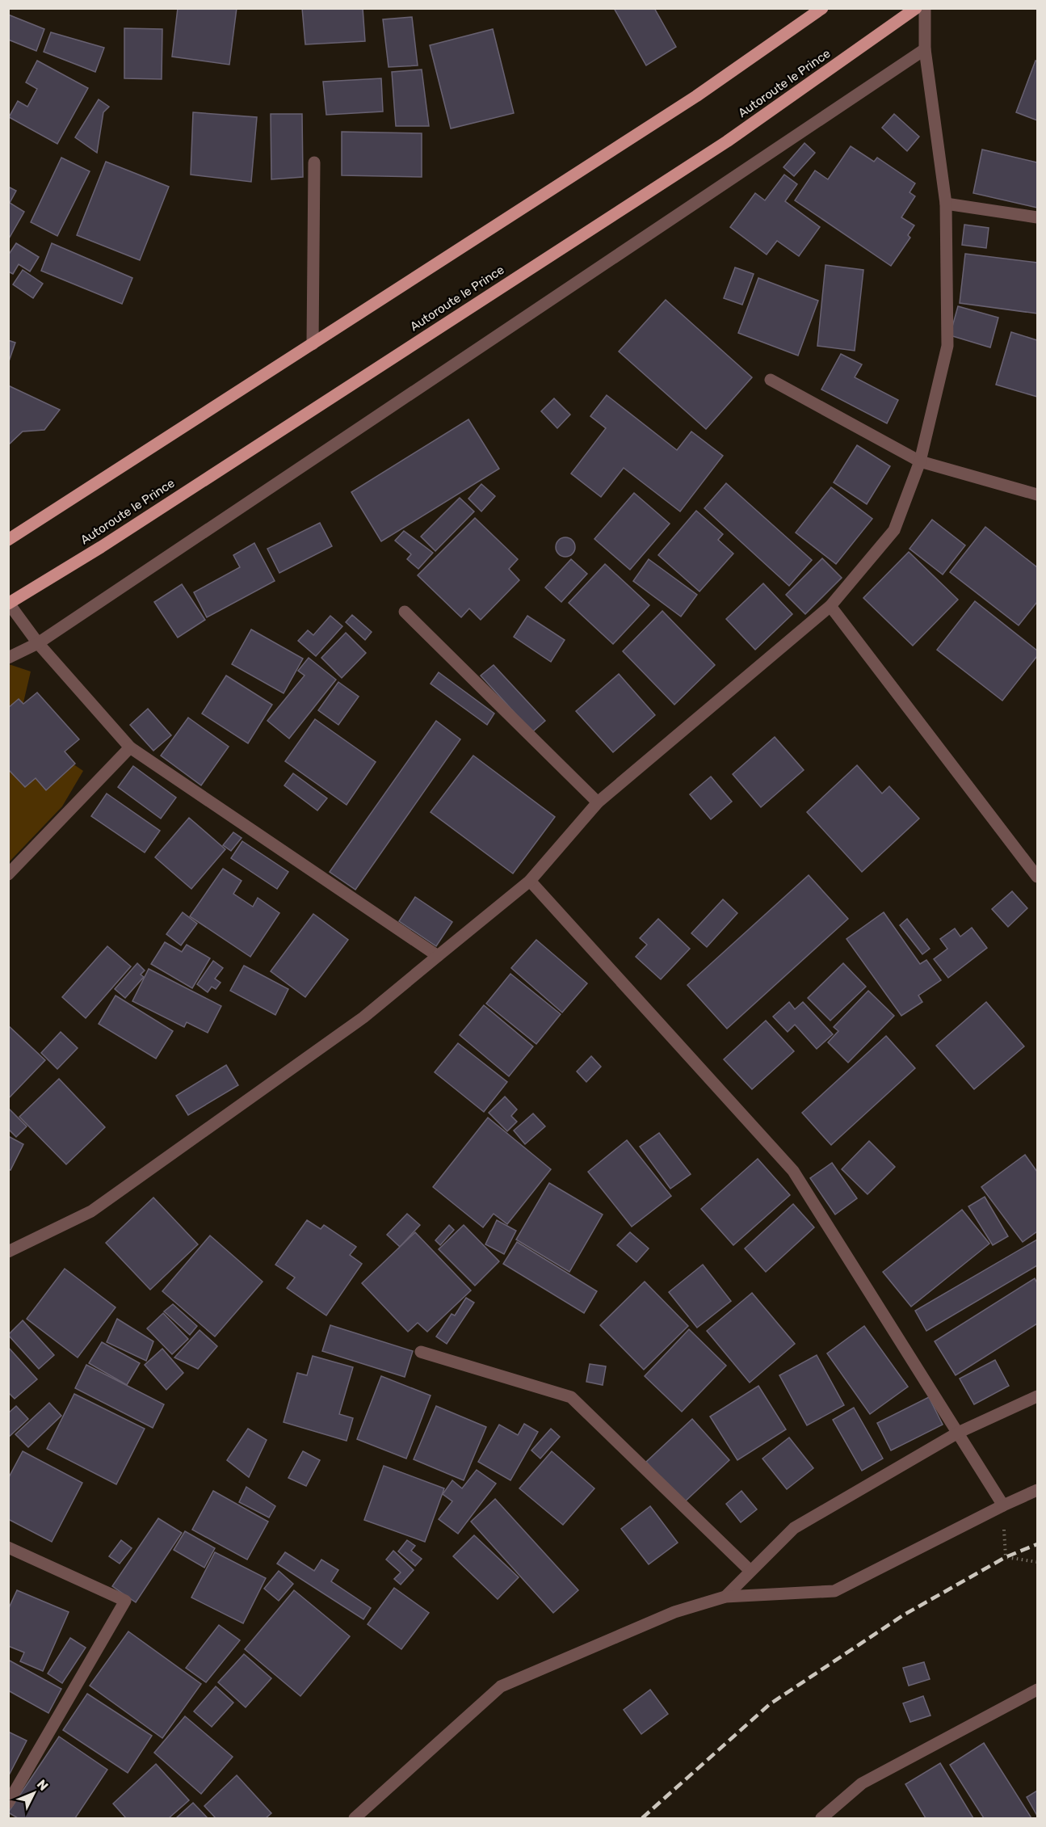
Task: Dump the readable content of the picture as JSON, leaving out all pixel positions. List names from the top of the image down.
{
  "streets": {
    "main road": ["Autoroute le Prince"]
  },
  "north": "top right"
}
